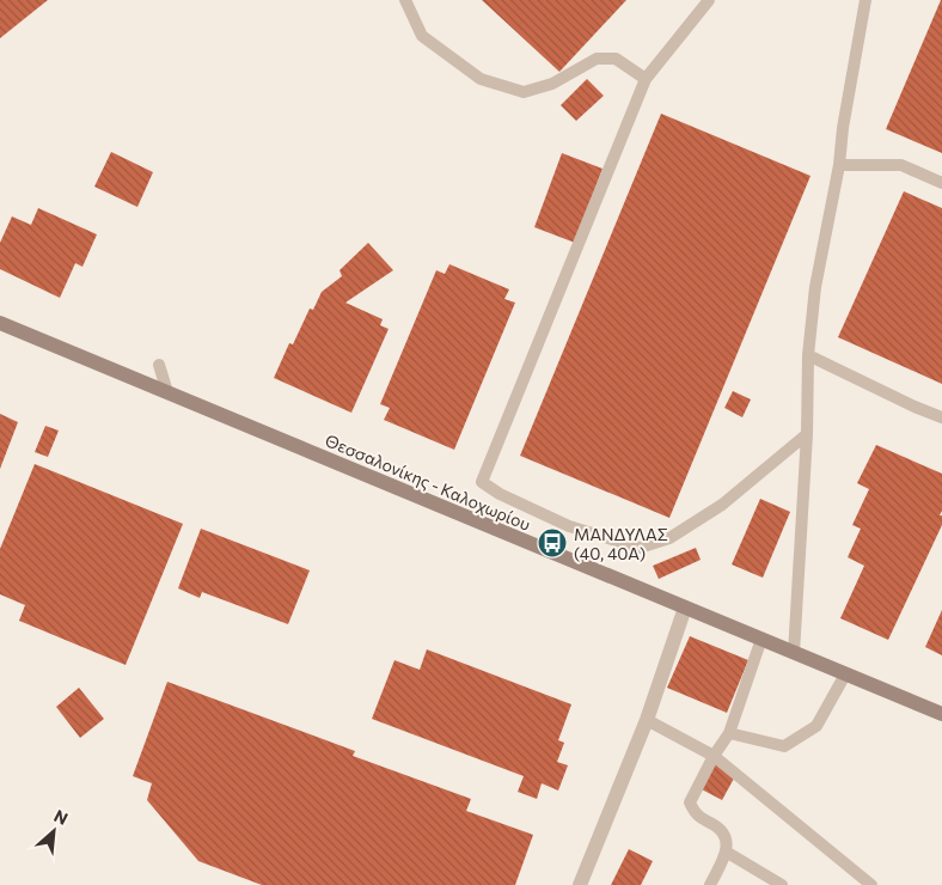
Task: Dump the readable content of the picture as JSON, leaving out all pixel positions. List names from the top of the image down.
{
  "streets": {
    "main road": ["Θεσσαλονίκης - Καλοχωρίου"]
  },
  "places": {
    "bus stop": ["ΜΑΝΔΥΛΑΣ (40, 40Α)"]
  },
  "north": "top right"
}
